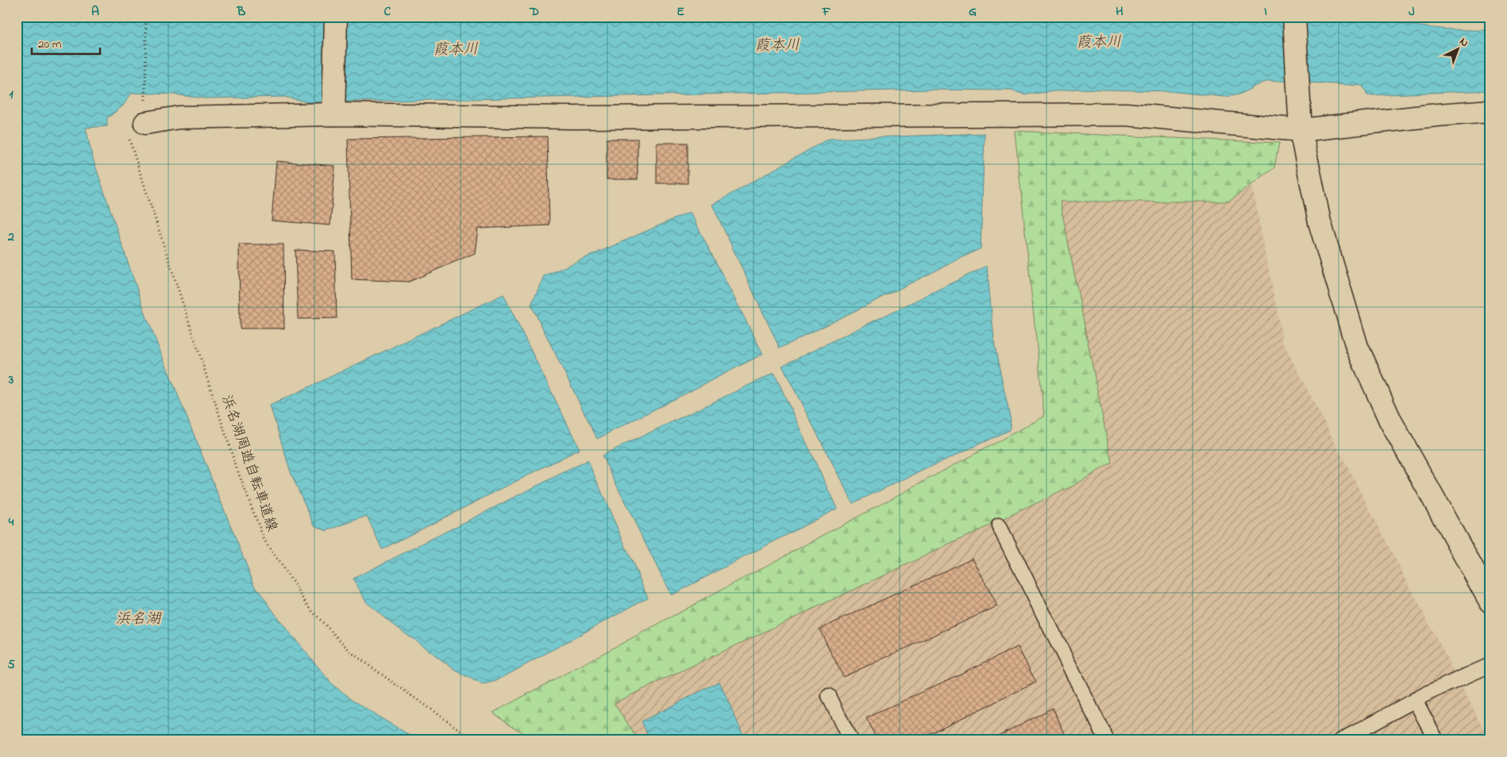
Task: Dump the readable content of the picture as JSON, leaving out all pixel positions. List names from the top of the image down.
{
  "streets": {
    "path": ["浜名湖周遊自転車道線"]
  },
  "water": ["葭本川", "浜名湖"],
  "scale_bar": "20 m",
  "north": "top right",
  "grid": {
    "columns": [
      "A",
      "B",
      "C",
      "D",
      "E",
      "F",
      "G",
      "H",
      "I",
      "J"
    ],
    "rows": [
      "1",
      "2",
      "3",
      "4",
      "5"
    ]
  }
}
